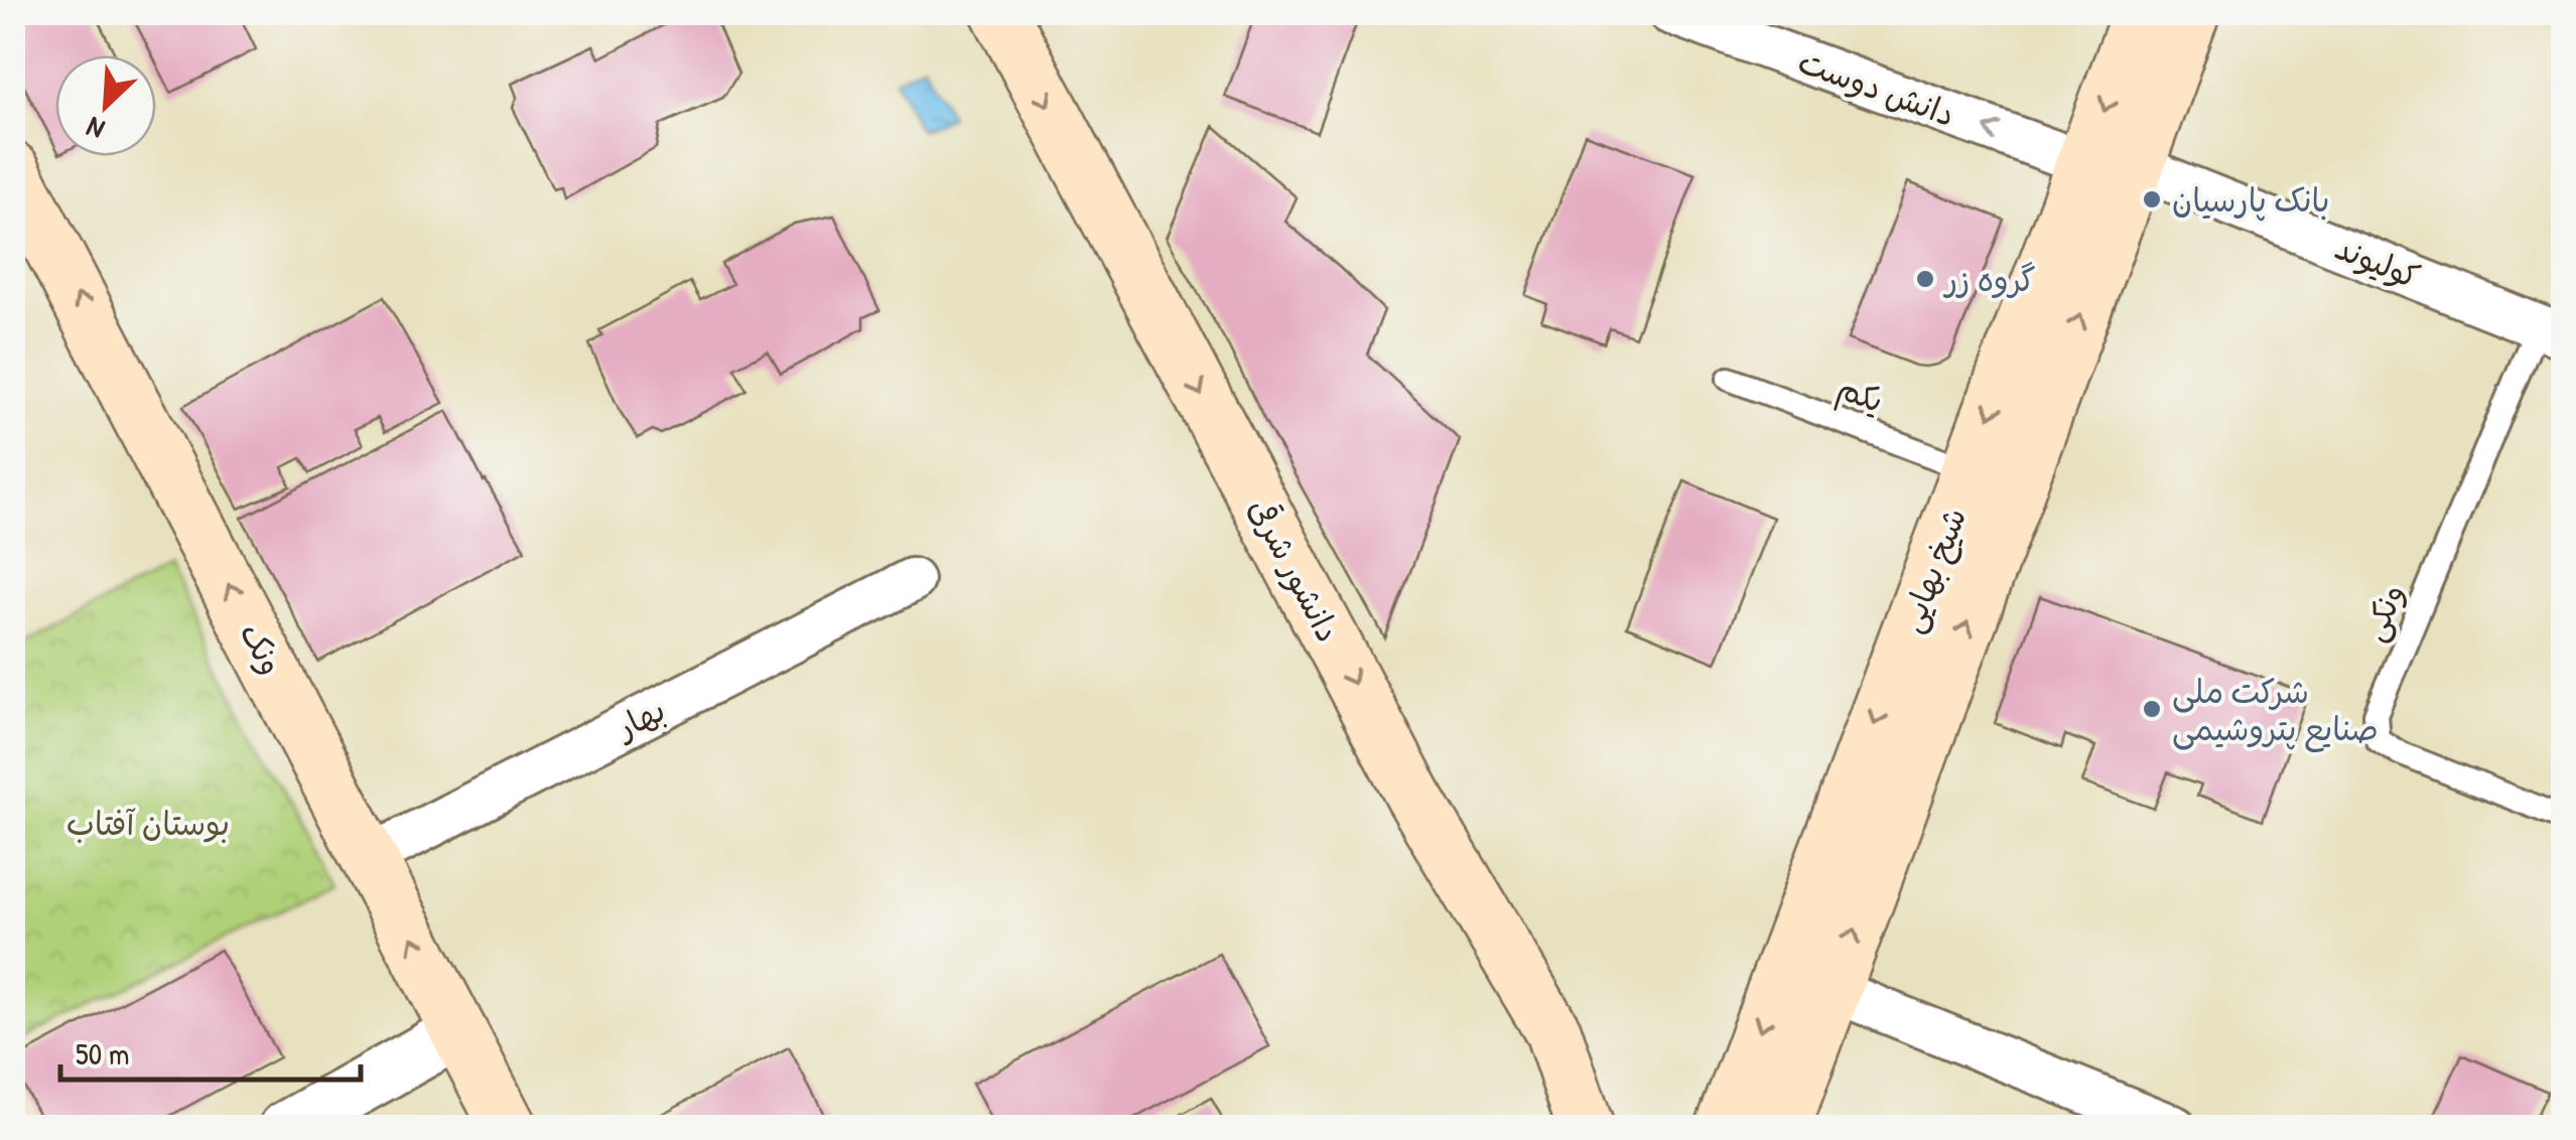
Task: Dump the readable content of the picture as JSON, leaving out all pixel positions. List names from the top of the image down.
{
  "streets": {
    "main road": ["دانشور شرقی", "شیخ بهایی", "ونک"],
    "street": ["دانش دوست", "کولیوند", "بهار"],
    "lane": ["یکم", "ونکی"]
  },
  "crossings": [
    ["دانش دوست", "کولیوند"],
    ["دانش دوست", "شیخ بهایی"],
    ["کولیوند", "شیخ بهایی"],
    ["کولیوند", "ونکی"],
    ["یکم", "شیخ بهایی"],
    ["ونک", "بهار"]
  ],
  "one_way": ["دانش دوست", "دانشور شرقی", "ونک"],
  "parks": ["بوستان آفتاب"],
  "places": ["بانک پارسیان", "گروه زر", "شرکت ملی صنایع پتروشیمی"],
  "scale_bar": "50 m",
  "north": "bottom left"
}
